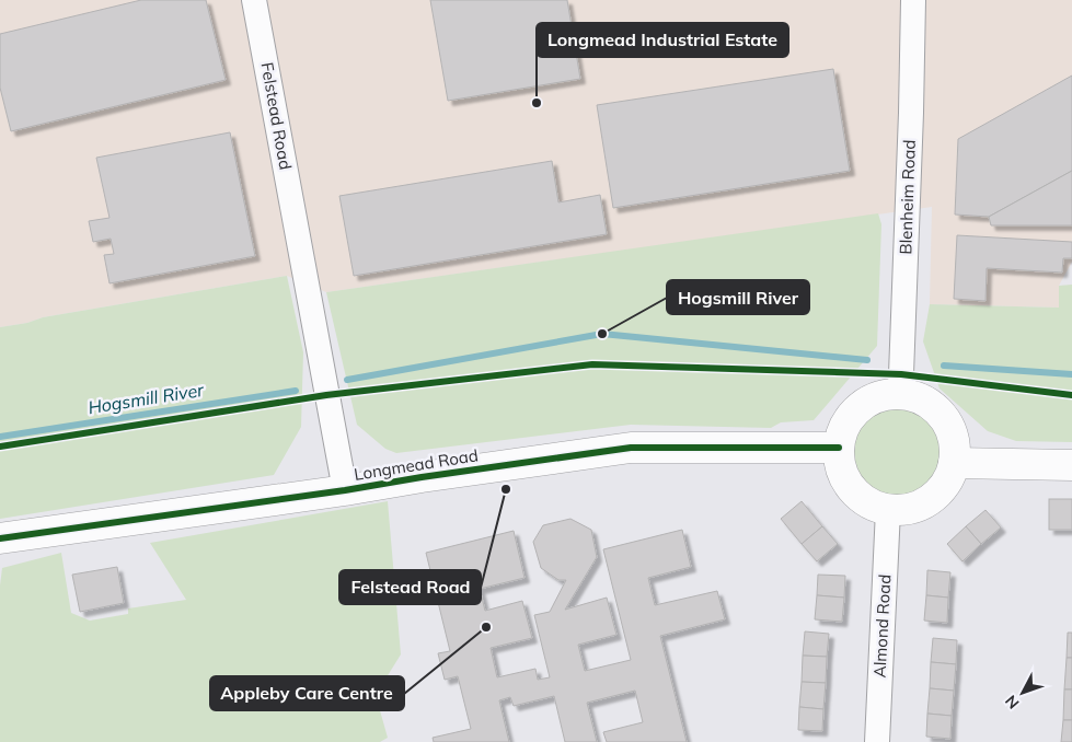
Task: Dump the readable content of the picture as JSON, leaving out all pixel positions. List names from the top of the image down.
{
  "streets": {
    "street": [
      "Felstead Road",
      "Blenheim Road",
      "Longmead Road",
      "Almond Road"
    ]
  },
  "crossings": [
    ["Felstead Road", "Longmead Road"],
    ["Blenheim Road", "Longmead Road"],
    ["Blenheim Road", "Almond Road"],
    ["Longmead Road", "Almond Road"]
  ],
  "water": ["Hogsmill River"],
  "places": [
    "Longmead Industrial Estate",
    "Hogsmill River",
    "Felstead Road",
    "Appleby Care Centre"
  ],
  "north": "bottom left"
}
